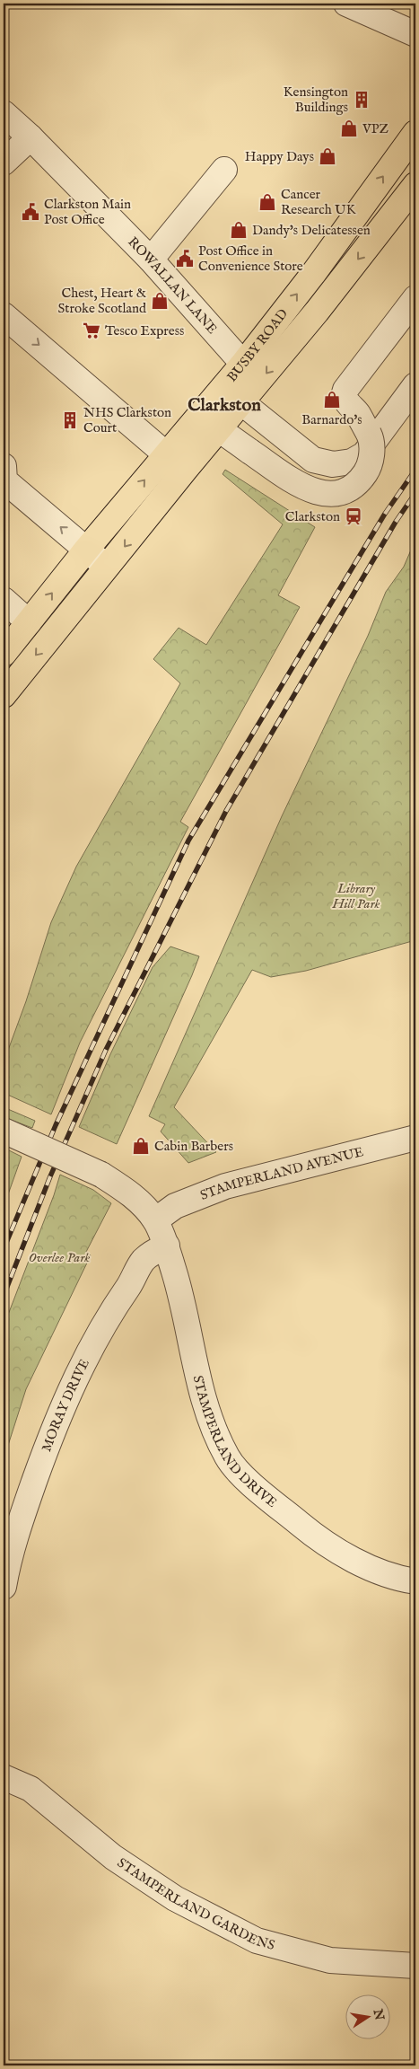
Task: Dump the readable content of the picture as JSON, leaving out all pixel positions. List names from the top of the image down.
{
  "streets": {
    "main road": ["BUSBY ROAD"],
    "street": [
      "ROWALLAN LANE",
      "STAMPERLAND AVENUE",
      "MORAY DRIVE",
      "STAMPERLAND DRIVE",
      "STAMPERLAND GARDENS"
    ]
  },
  "crossings": [
    ["ROWALLAN LANE", "BUSBY ROAD"],
    ["STAMPERLAND AVENUE", "STAMPERLAND DRIVE"],
    ["MORAY DRIVE", "STAMPERLAND DRIVE"]
  ],
  "districts": ["Clarkston"],
  "parks": ["Library Hill Park", "Overlee Park"],
  "places": {
    "building": ["Kensington Buildings", "NHS Clarkston Court"],
    "shop": [
      "VPZ",
      "Happy Days",
      "Cancer Research UK",
      "Dandy's Delicatessen",
      "Chest, Heart & Stroke Scotland",
      "Barnardo's",
      "Cabin Barbers"
    ],
    "public building": ["Clarkston Main Post Office", "Post Office in Convenience Store"],
    "supermarket": ["Tesco Express"],
    "station": ["Clarkston"]
  },
  "north": "right"
}
